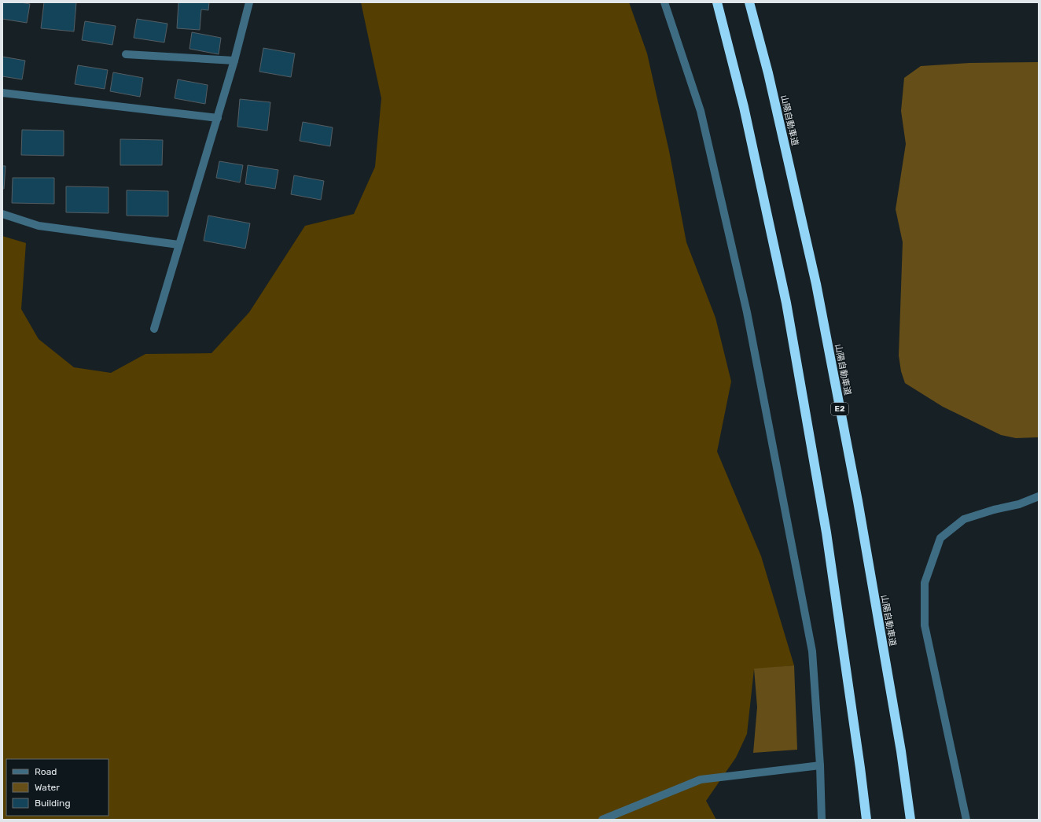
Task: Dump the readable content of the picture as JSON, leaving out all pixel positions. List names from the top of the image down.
{
  "streets": {
    "highway": ["山陽自動車道", "E2"]
  },
  "legend": ["Road", "Water", "Building"]
}
